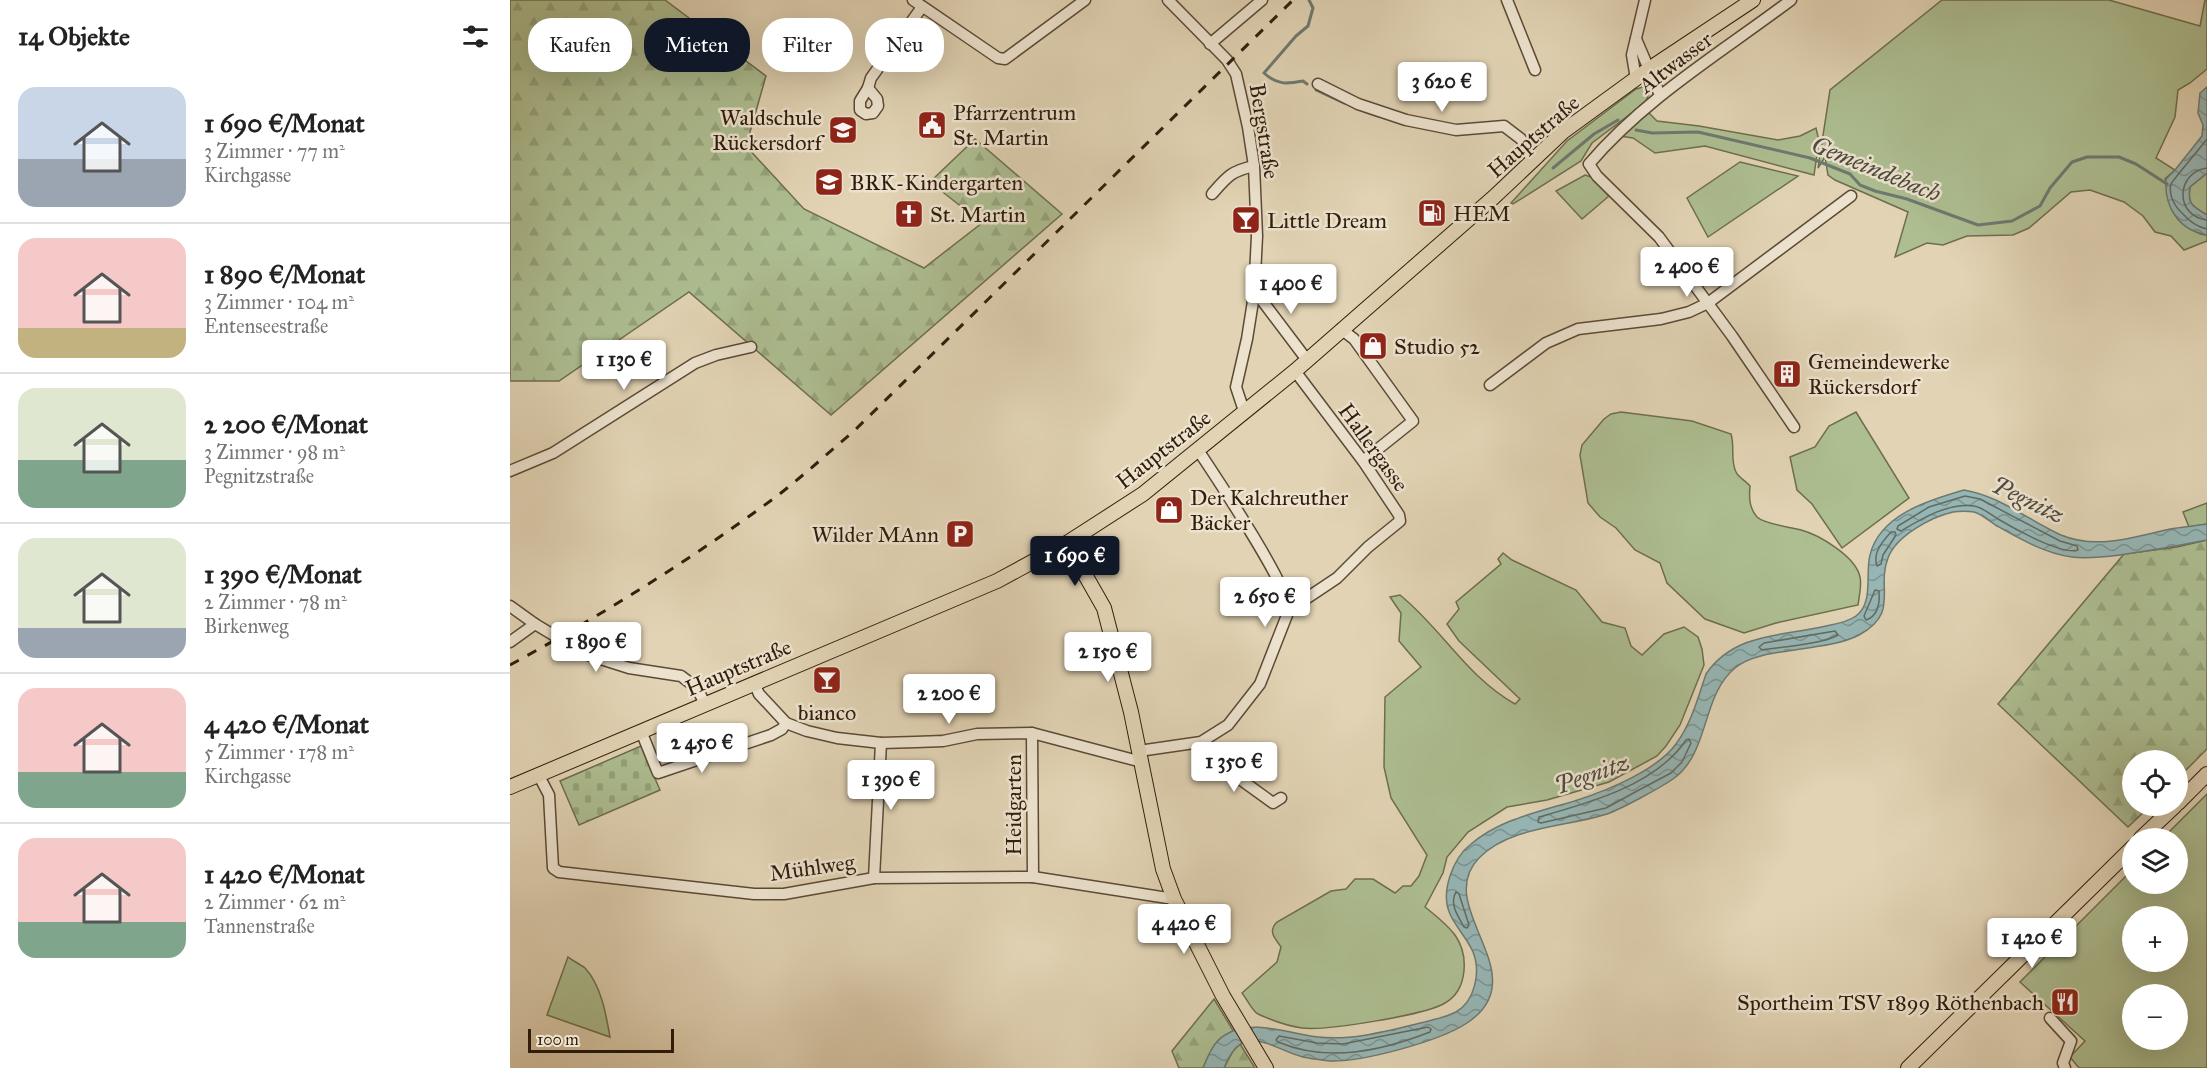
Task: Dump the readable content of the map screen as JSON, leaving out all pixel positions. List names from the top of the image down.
{
  "streets": {
    "main road": ["Hauptstraße"],
    "street": [
      "Altwasser",
      "Bergstraße",
      "Hallergasse",
      "Heidgarten",
      "Mühlweg"
    ]
  },
  "crossings": [
    ["Bergstraße", "Hauptstraße"],
    ["Hauptstraße", "Hallergasse"],
    ["Hauptstraße", "Mühlweg"],
    ["Heidgarten", "Mühlweg"]
  ],
  "water": ["Gemeindebach", "Pegnitz"],
  "places": {
    "public building": ["Pfarrzentrum St. Martin"],
    "school or university": ["Waldschule Rückersdorf", "BRK-Kindergarten"],
    "fuel station": ["HEM"],
    "church": ["St. Martin"],
    "bar": ["Little Dream", "bianco"],
    "shop": ["Studio 52", "Der Kalchreuther Bäcker"],
    "building": ["Gemeindewerke Rückersdorf"],
    "parking": ["Wilder MAnn"],
    "restaurant": ["Sportheim TSV 1899 Röthenbach"]
  },
  "scale_bar": "100 m",
  "page": {
    "heading": "14 Objekte",
    "chip": [
      "Kaufen",
      "Mieten",
      "Filter",
      "Neu"
    ],
    "price": [
      "3 620 €",
      "2 400 €",
      "1 400 €",
      "1 130 €",
      "1 690 €",
      "2 650 €",
      "1 890 €",
      "2 150 €",
      "2 200 €",
      "2 450 €",
      "1 350 €",
      "1 390 €",
      "4 420 €",
      "1 420 €"
    ],
    "list": [
      {
        "name": "1 690 €/Monat",
        "note": "3 Zimmer · 77 m² · Kirchgasse"
      },
      {
        "name": "1 890 €/Monat",
        "note": "3 Zimmer · 104 m² · Entenseestraße"
      },
      {
        "name": "2 200 €/Monat",
        "note": "3 Zimmer · 98 m² · Pegnitzstraße"
      },
      {
        "name": "1 390 €/Monat",
        "note": "2 Zimmer · 78 m² · Birkenweg"
      },
      {
        "name": "4 420 €/Monat",
        "note": "5 Zimmer · 178 m² · Kirchgasse"
      },
      {
        "name": "1 420 €/Monat",
        "note": "2 Zimmer · 62 m² · Tannenstraße"
      }
    ],
    "map_buttons": ["+", "−"],
    "scale": "100 m"
  }
}
